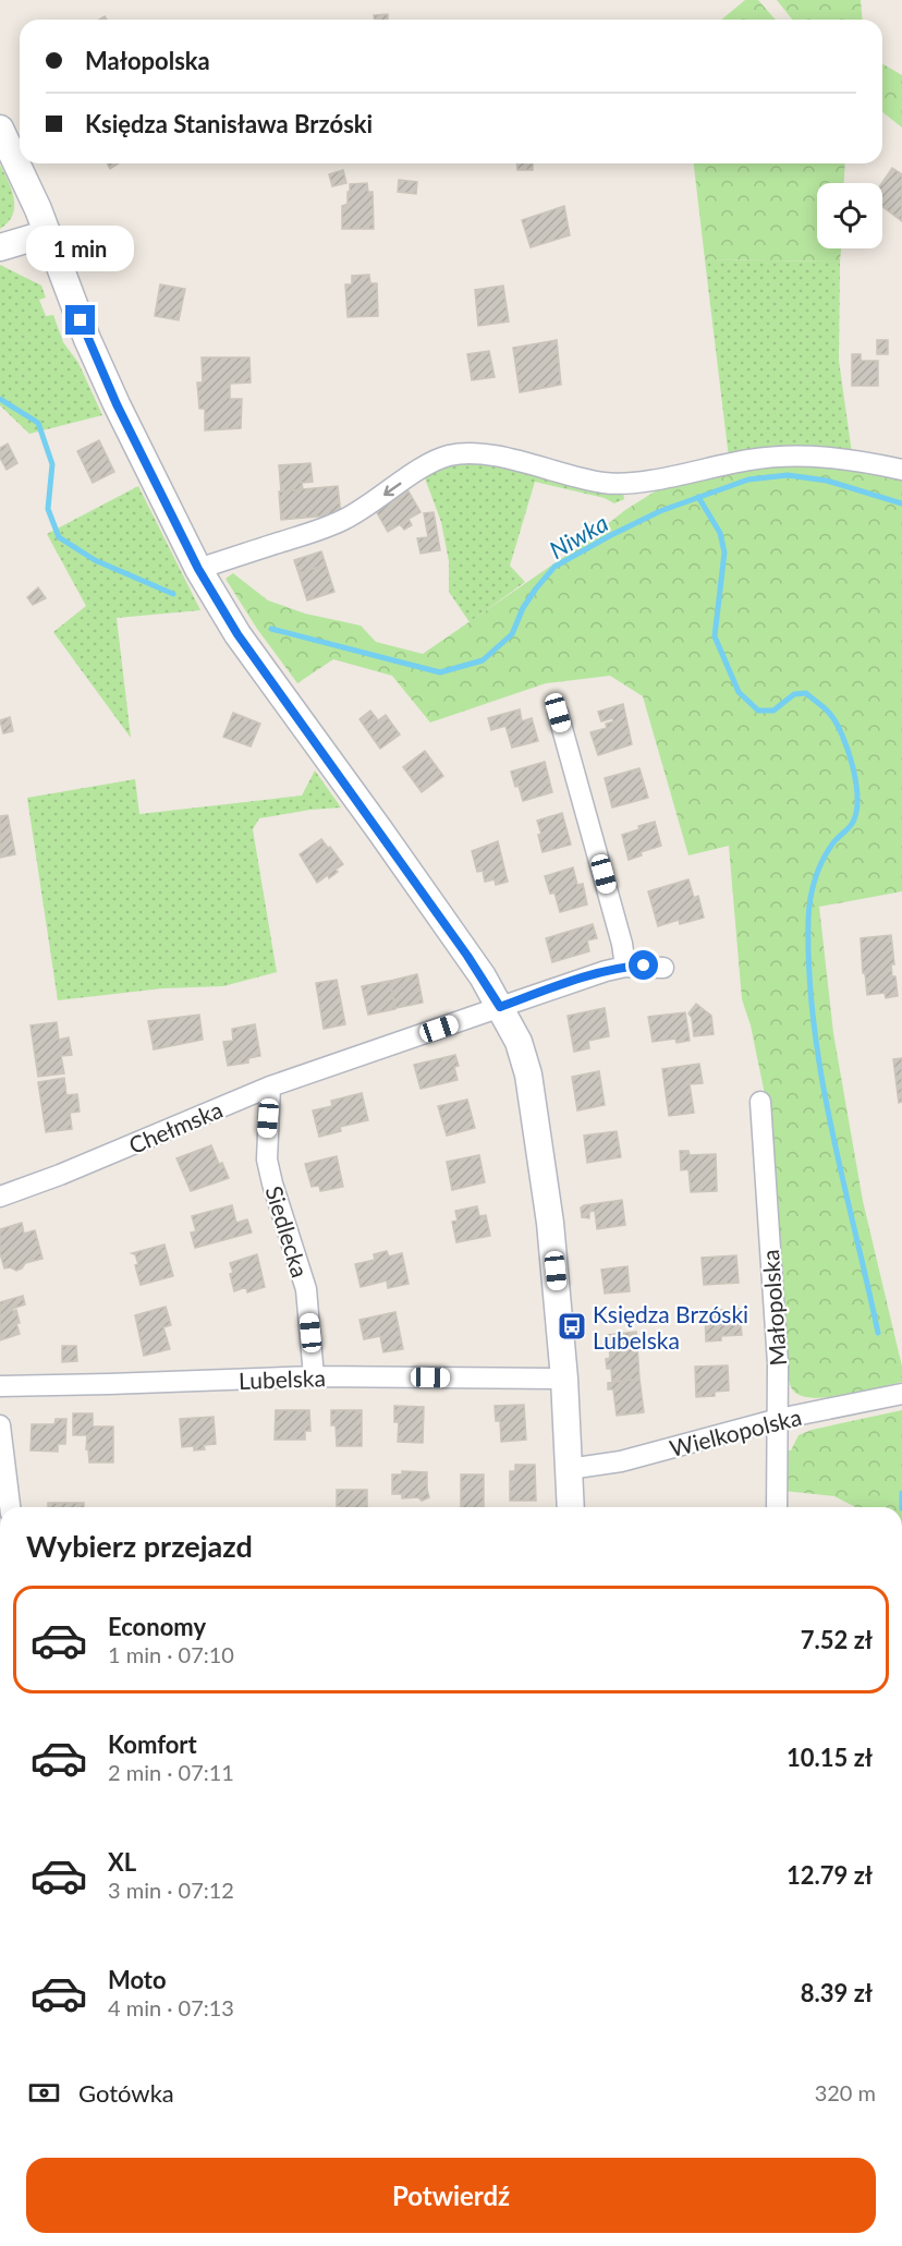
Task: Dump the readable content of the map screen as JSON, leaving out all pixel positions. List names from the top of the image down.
{
  "streets": {
    "street": [
      "Chełmska",
      "Siedlecka",
      "Małopolska",
      "Lubelska",
      "Wielkopolska"
    ]
  },
  "crossings": [
    ["Chełmska", "Siedlecka"],
    ["Siedlecka", "Lubelska"],
    ["Małopolska", "Wielkopolska"]
  ],
  "water": ["Niwka"],
  "places": {
    "bus stop": ["Księdza Brzóski Lubelska"]
  },
  "page": {
    "banner": ["Małopolska", "Księdza Stanisława Brzóski"],
    "bubble": "1 min",
    "heading": "Wybierz przejazd",
    "list": [
      {
        "name": "Economy",
        "note": "1 min · 07:10",
        "value": "7.52 zł"
      },
      {
        "name": "Komfort",
        "note": "2 min · 07:11",
        "value": "10.15 zł"
      },
      {
        "name": "XL",
        "note": "3 min · 07:12",
        "value": "12.79 zł"
      },
      {
        "name": "Moto",
        "note": "4 min · 07:13",
        "value": "8.39 zł"
      }
    ],
    "pay": ["Gotówka", "320 m"],
    "buttons": "Potwierdź"
  }
}
